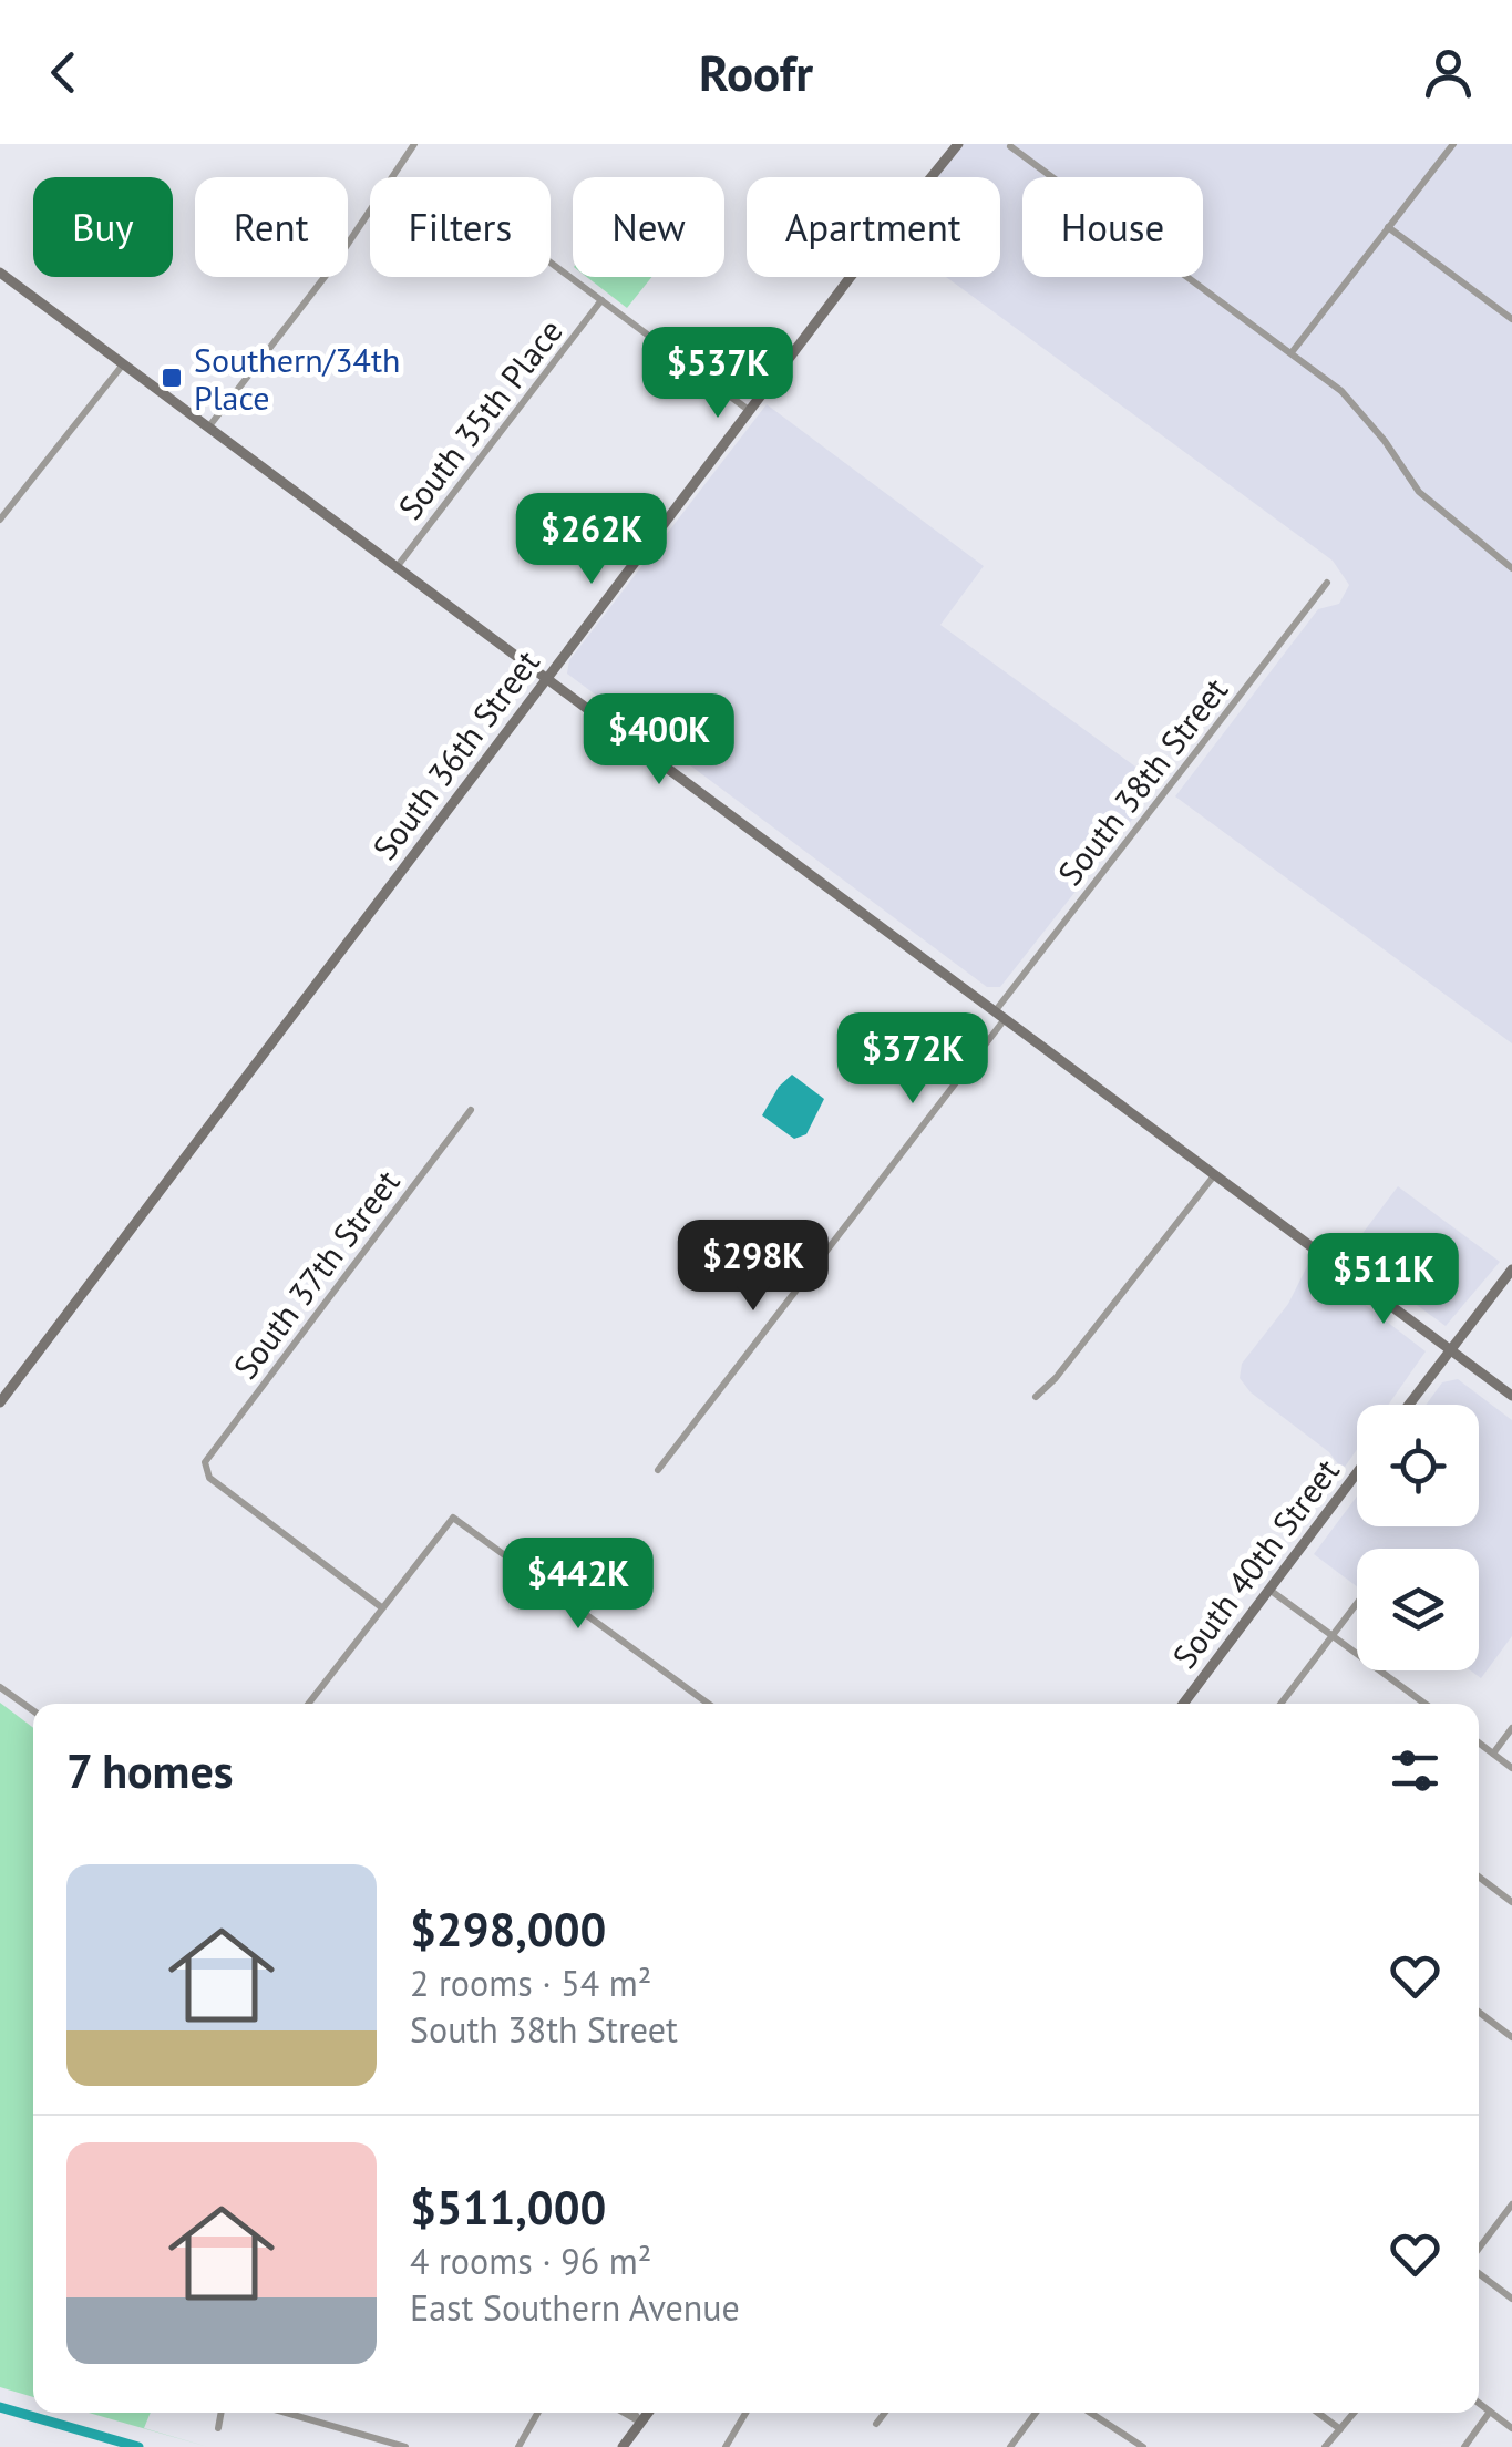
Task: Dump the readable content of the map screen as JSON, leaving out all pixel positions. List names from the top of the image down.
{
  "streets": {
    "main road": ["South 36th Street", "South 40th Street"],
    "street": ["South 35th Place", "South 38th Street", "South 37th Street"]
  },
  "places": {
    "transit": ["Southern/34th Place"]
  },
  "page": {
    "header": "Roofr",
    "chip": [
      "Buy",
      "Rent",
      "Filters",
      "New",
      "Apartment",
      "House"
    ],
    "price": [
      "$537K",
      "$262K",
      "$400K",
      "$372K",
      "$298K",
      "$511K",
      "$442K"
    ],
    "heading": "7 homes",
    "list": [
      {
        "name": "$298,000",
        "note": "2 rooms · 54 m² · South 38th Street"
      },
      {
        "name": "$511,000",
        "note": "4 rooms · 96 m² · East Southern Avenue"
      }
    ]
  }
}
